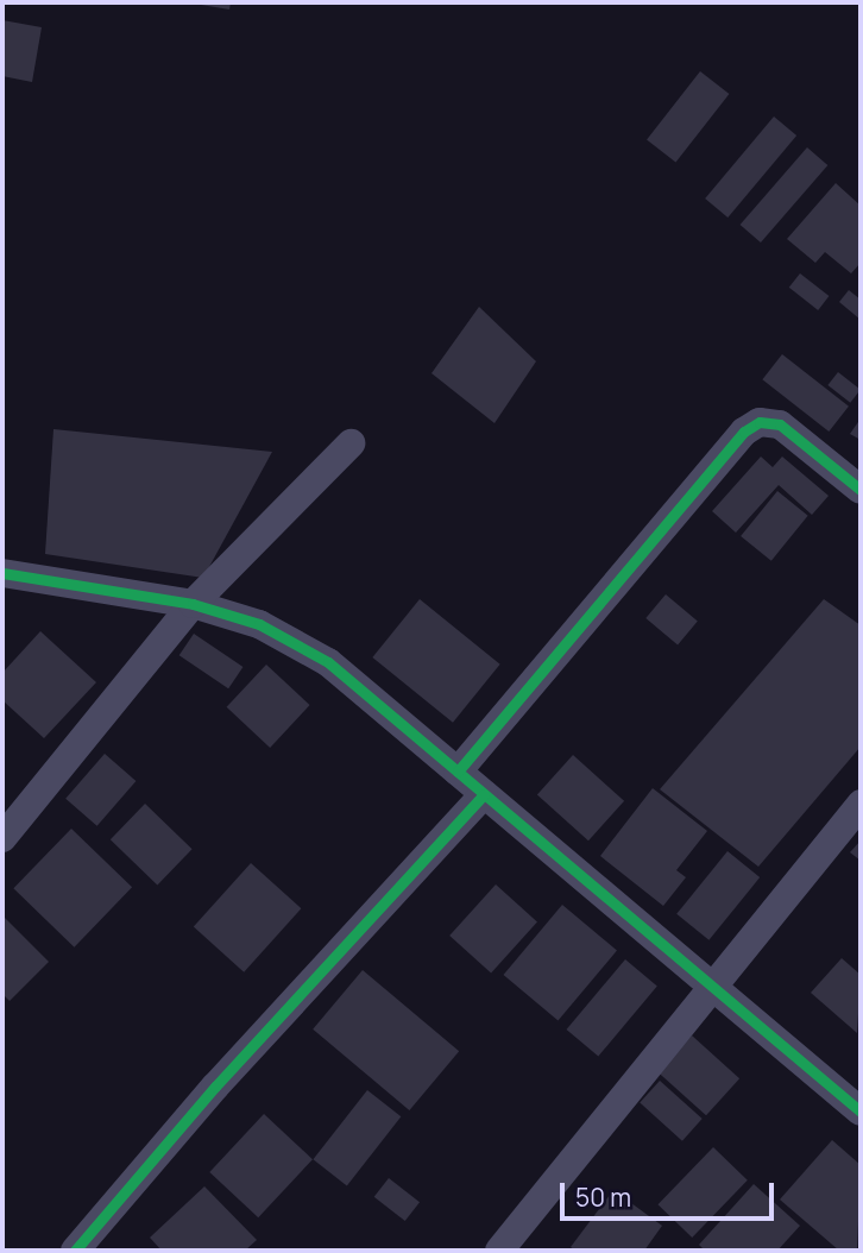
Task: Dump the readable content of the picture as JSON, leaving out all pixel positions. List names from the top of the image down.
{
  "scale_bar": "50 m"
}
